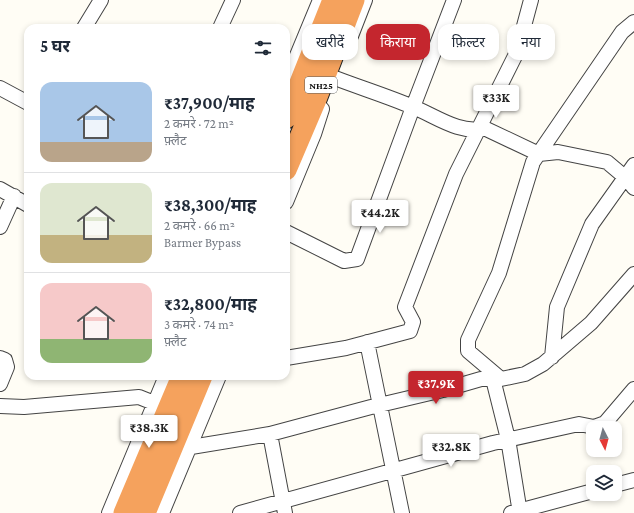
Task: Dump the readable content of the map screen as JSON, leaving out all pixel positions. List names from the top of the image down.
{
  "streets": {
    "highway": ["NH25"]
  },
  "north": "bottom",
  "page": {
    "chip": [
      "खरीदें",
      "किराया",
      "फ़िल्टर",
      "नया"
    ],
    "heading": "5 घर",
    "list": [
      {
        "name": "₹37,900/माह",
        "note": "2 कमरे · 72 m² · फ़्लैट"
      },
      {
        "name": "₹38,300/माह",
        "note": "2 कमरे · 66 m² · Barmer Bypass"
      },
      {
        "name": "₹32,800/माह",
        "note": "3 कमरे · 74 m² · फ़्लैट"
      }
    ],
    "price": [
      "₹33K",
      "₹44.2K",
      "₹37.9K",
      "₹38.3K",
      "₹32.8K"
    ]
  }
}
